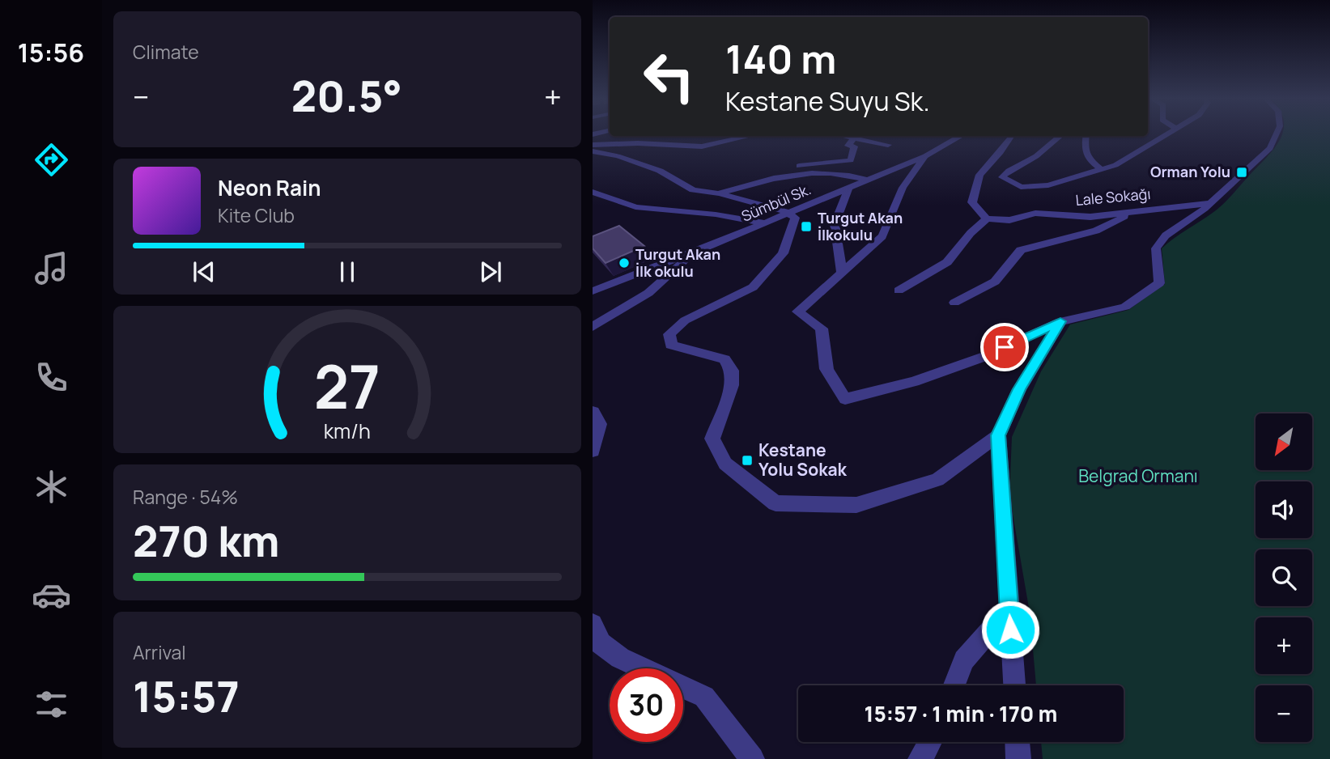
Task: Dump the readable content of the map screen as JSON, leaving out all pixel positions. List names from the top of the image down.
{
  "streets": {
    "street": ["Lale Sokağı", "Sümbül Sk."]
  },
  "parks": ["Belgrad Ormanı"],
  "places": {
    "transit": ["Orman Yolu", "Turgut Akan İlkokulu", "Kestane Yolu Sokak"],
    "other": ["Turgut Akan İlk okulu"]
  },
  "north": "bottom left",
  "page": {
    "tabs": "15:56",
    "tile": [
      "Climate",
      ["Range · 54%", "270 km"],
      ["Arrival", "15:57"]
    ],
    "turn": ["140 m", "Kestane Suyu Sk."],
    "heat": ["−", "20.5°", "+"],
    "song": ["Neon Rain", "Kite Club"],
    "map_buttons": ["+", "−"],
    "limit": "30",
    "trip": "15:57 · 1 min · 170 m",
    "gauge": ["27", "km/h"]
  }
}
